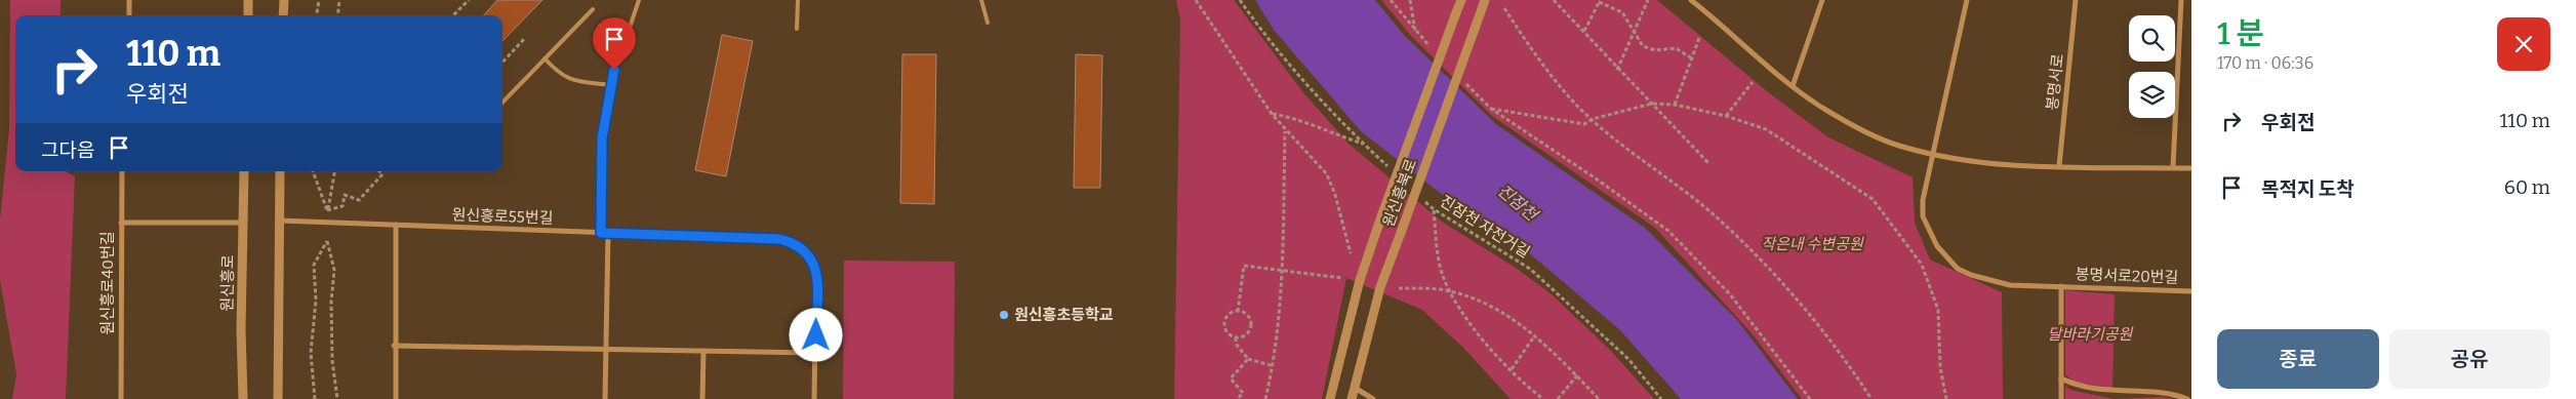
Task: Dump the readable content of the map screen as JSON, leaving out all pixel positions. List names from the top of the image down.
{
  "streets": {
    "street": [
      "봉명서로",
      "원신흥북로",
      "원신흥로55번길",
      "봉명서로20번길",
      "원신흥로40번길",
      "원신흥로"
    ],
    "path": ["진잠천 자전거길"]
  },
  "water": ["진잠천"],
  "parks": ["작은내 수변공원", "달바라기공원"],
  "places": ["원신흥초등학교"],
  "page": {
    "heading": ["1 분", "170 m · 06:36"],
    "turn": ["110 m", "우회전"],
    "list": [
      {
        "name": "우회전",
        "value": "110 m"
      },
      {
        "name": "목적지 도착",
        "value": "60 m"
      }
    ],
    "then": "그다음",
    "buttons": ["종료", "공유"]
  }
}
